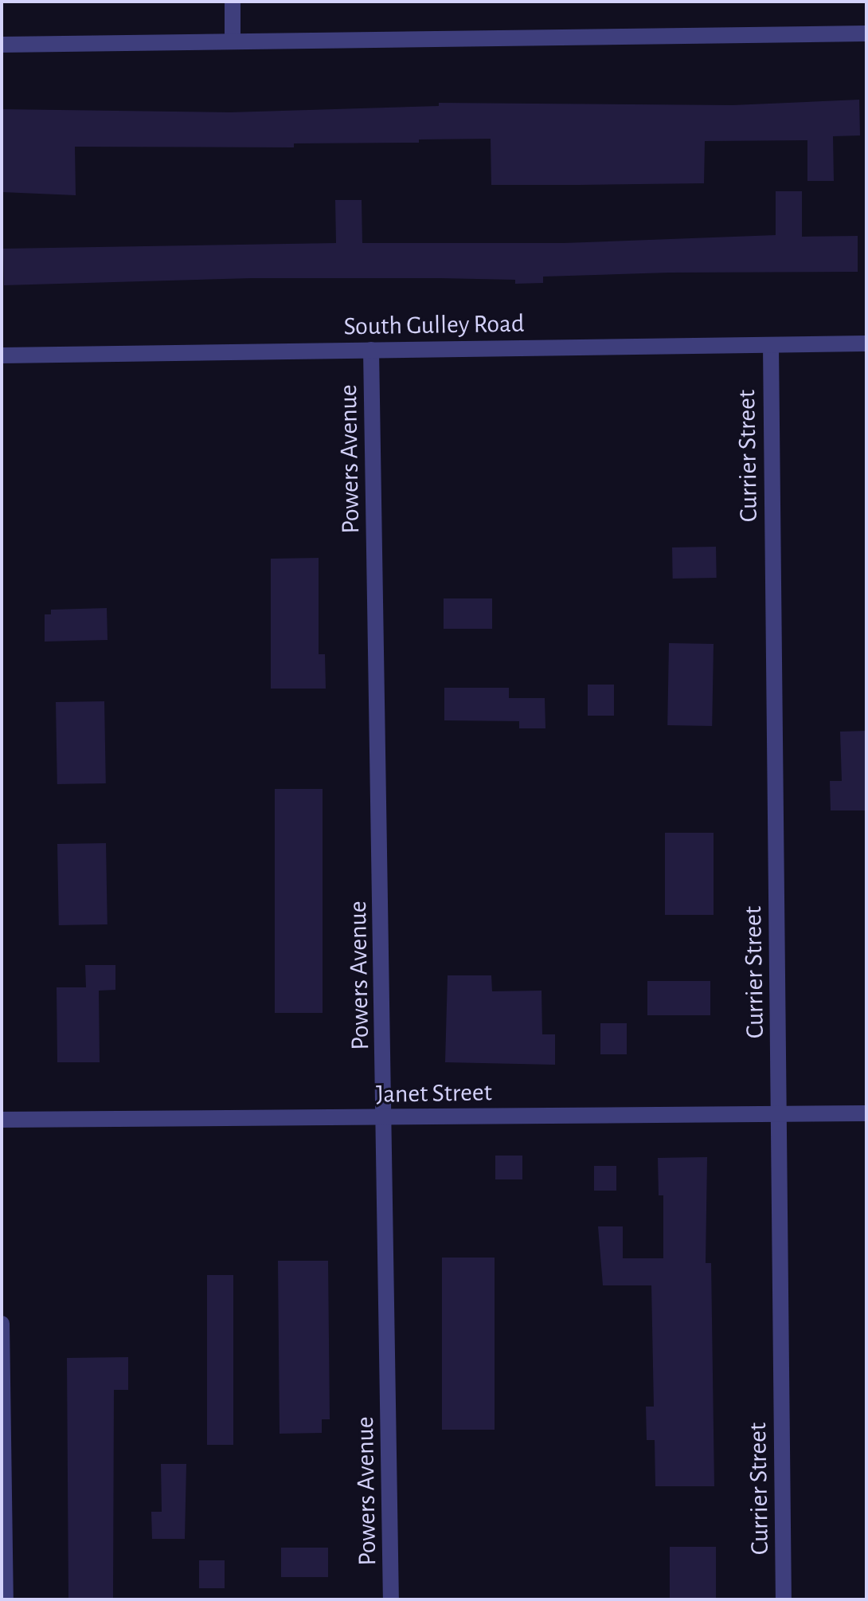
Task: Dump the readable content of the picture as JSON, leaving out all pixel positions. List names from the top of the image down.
{
  "streets": {
    "street": [
      "South Gulley Road",
      "Currier Street",
      "Powers Avenue",
      "Janet Street"
    ]
  },
  "crossings": [
    ["South Gulley Road", "Currier Street"],
    ["South Gulley Road", "Powers Avenue"],
    ["Currier Street", "Janet Street"],
    ["Powers Avenue", "Janet Street"]
  ]
}
